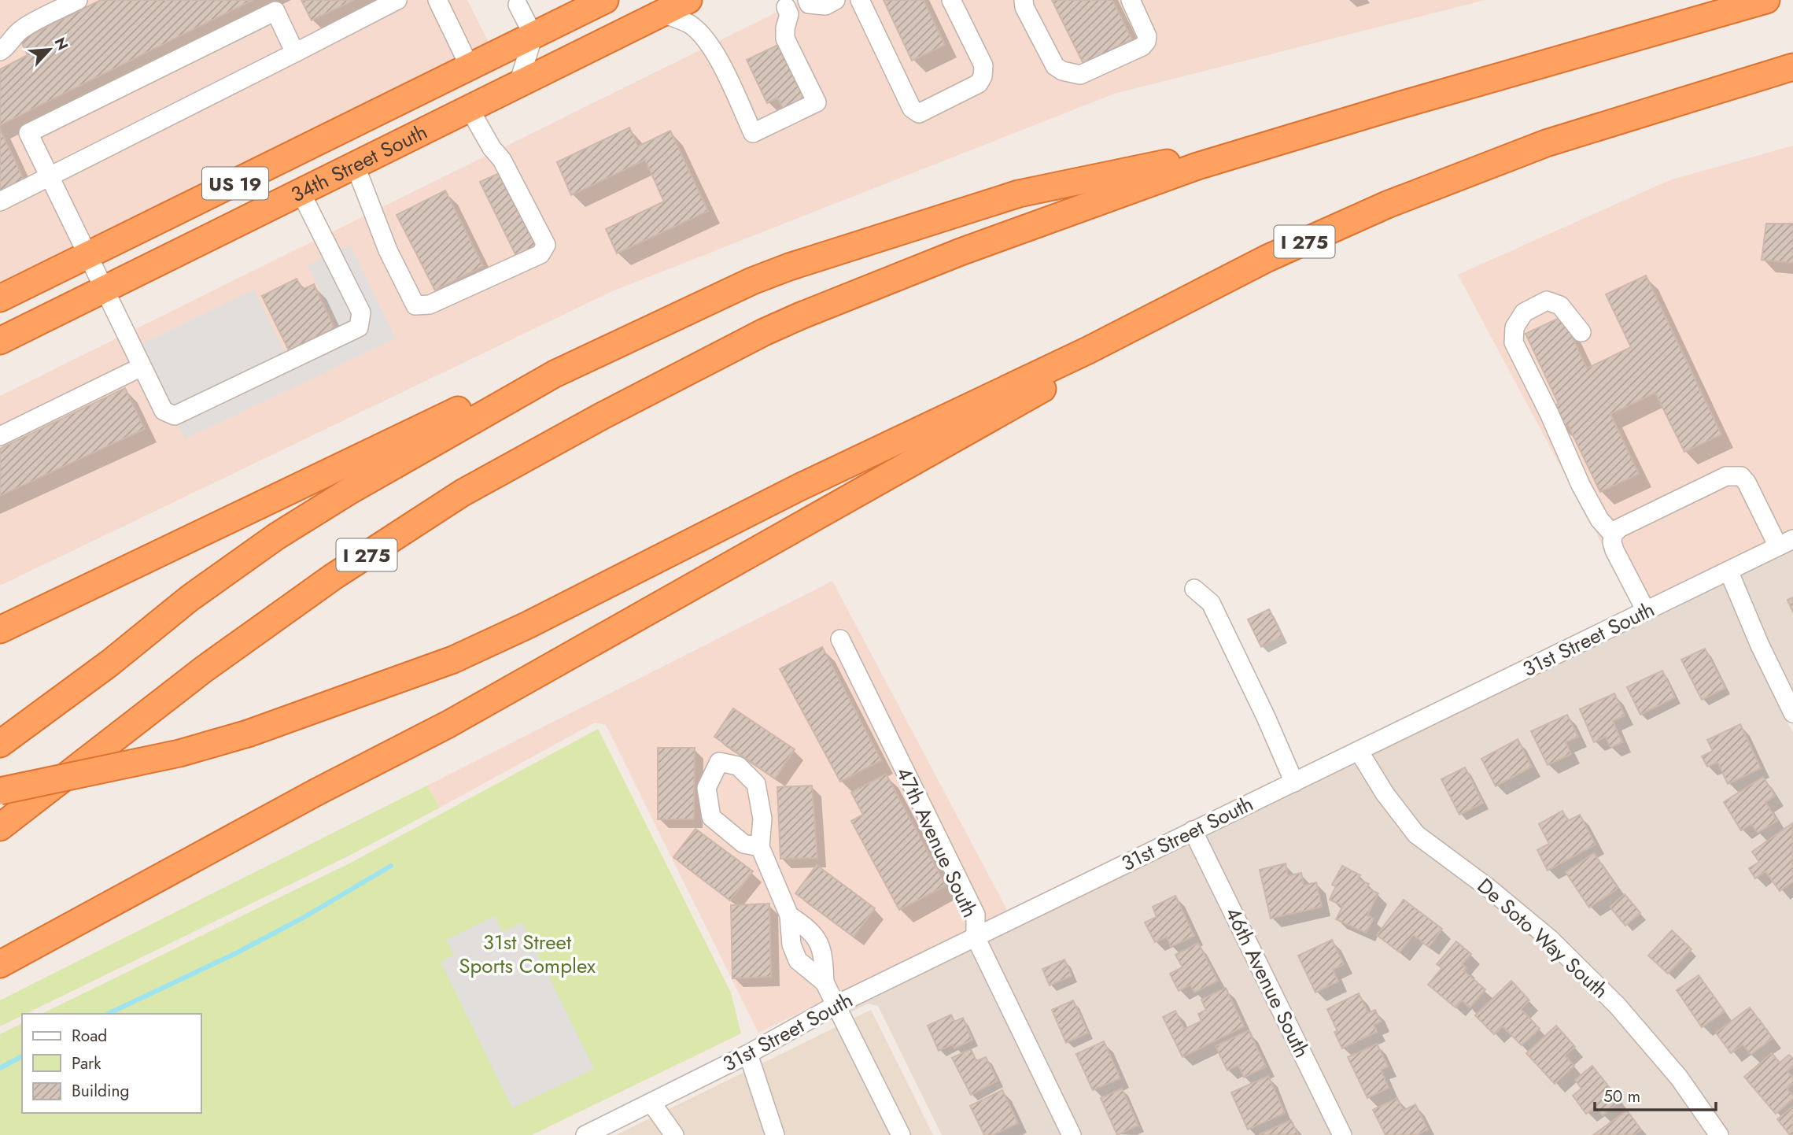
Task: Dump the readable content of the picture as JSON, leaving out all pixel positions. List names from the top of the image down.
{
  "streets": {
    "highway": ["34th Street South", "US 19", "I 275"],
    "street": [
      "31st Street South",
      "47th Avenue South",
      "De Soto Way South",
      "46th Avenue South"
    ]
  },
  "crossings": [
    ["31st Street South", "47th Avenue South"],
    ["31st Street South", "De Soto Way South"],
    ["31st Street South", "46th Avenue South"]
  ],
  "parks": ["31st Street Sports Complex"],
  "legend": ["Road", "Park", "Building"],
  "scale_bar": "50 m",
  "north": "top right"
}
